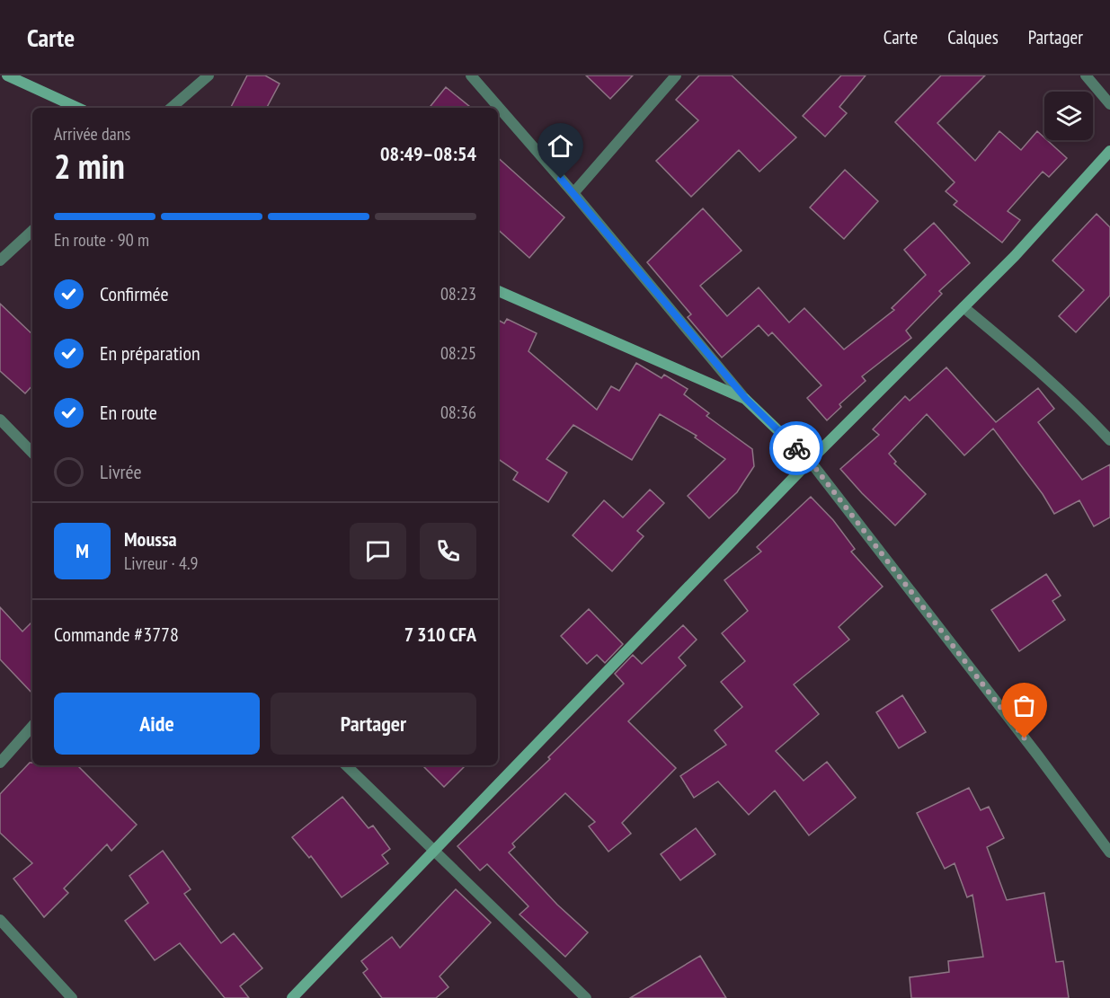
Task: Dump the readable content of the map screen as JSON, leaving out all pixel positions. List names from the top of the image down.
{
  "page": {
    "header": "Carte",
    "nav": ["Carte", "Calques", "Partager"],
    "heading": ["2 min", "Arrivée dans", "08:49–08:54"],
    "panel": [
      "Moussa",
      "Livreur · 4.9",
      "Commande #3778",
      "7 310 CFA"
    ],
    "bar": "En route · 90 m",
    "list": [
      ["Confirmée", "08:23"],
      ["En préparation", "08:25"],
      ["En route", "08:36"],
      "Livrée"
    ],
    "round": "M",
    "buttons": ["Aide", "Partager"]
  }
}
